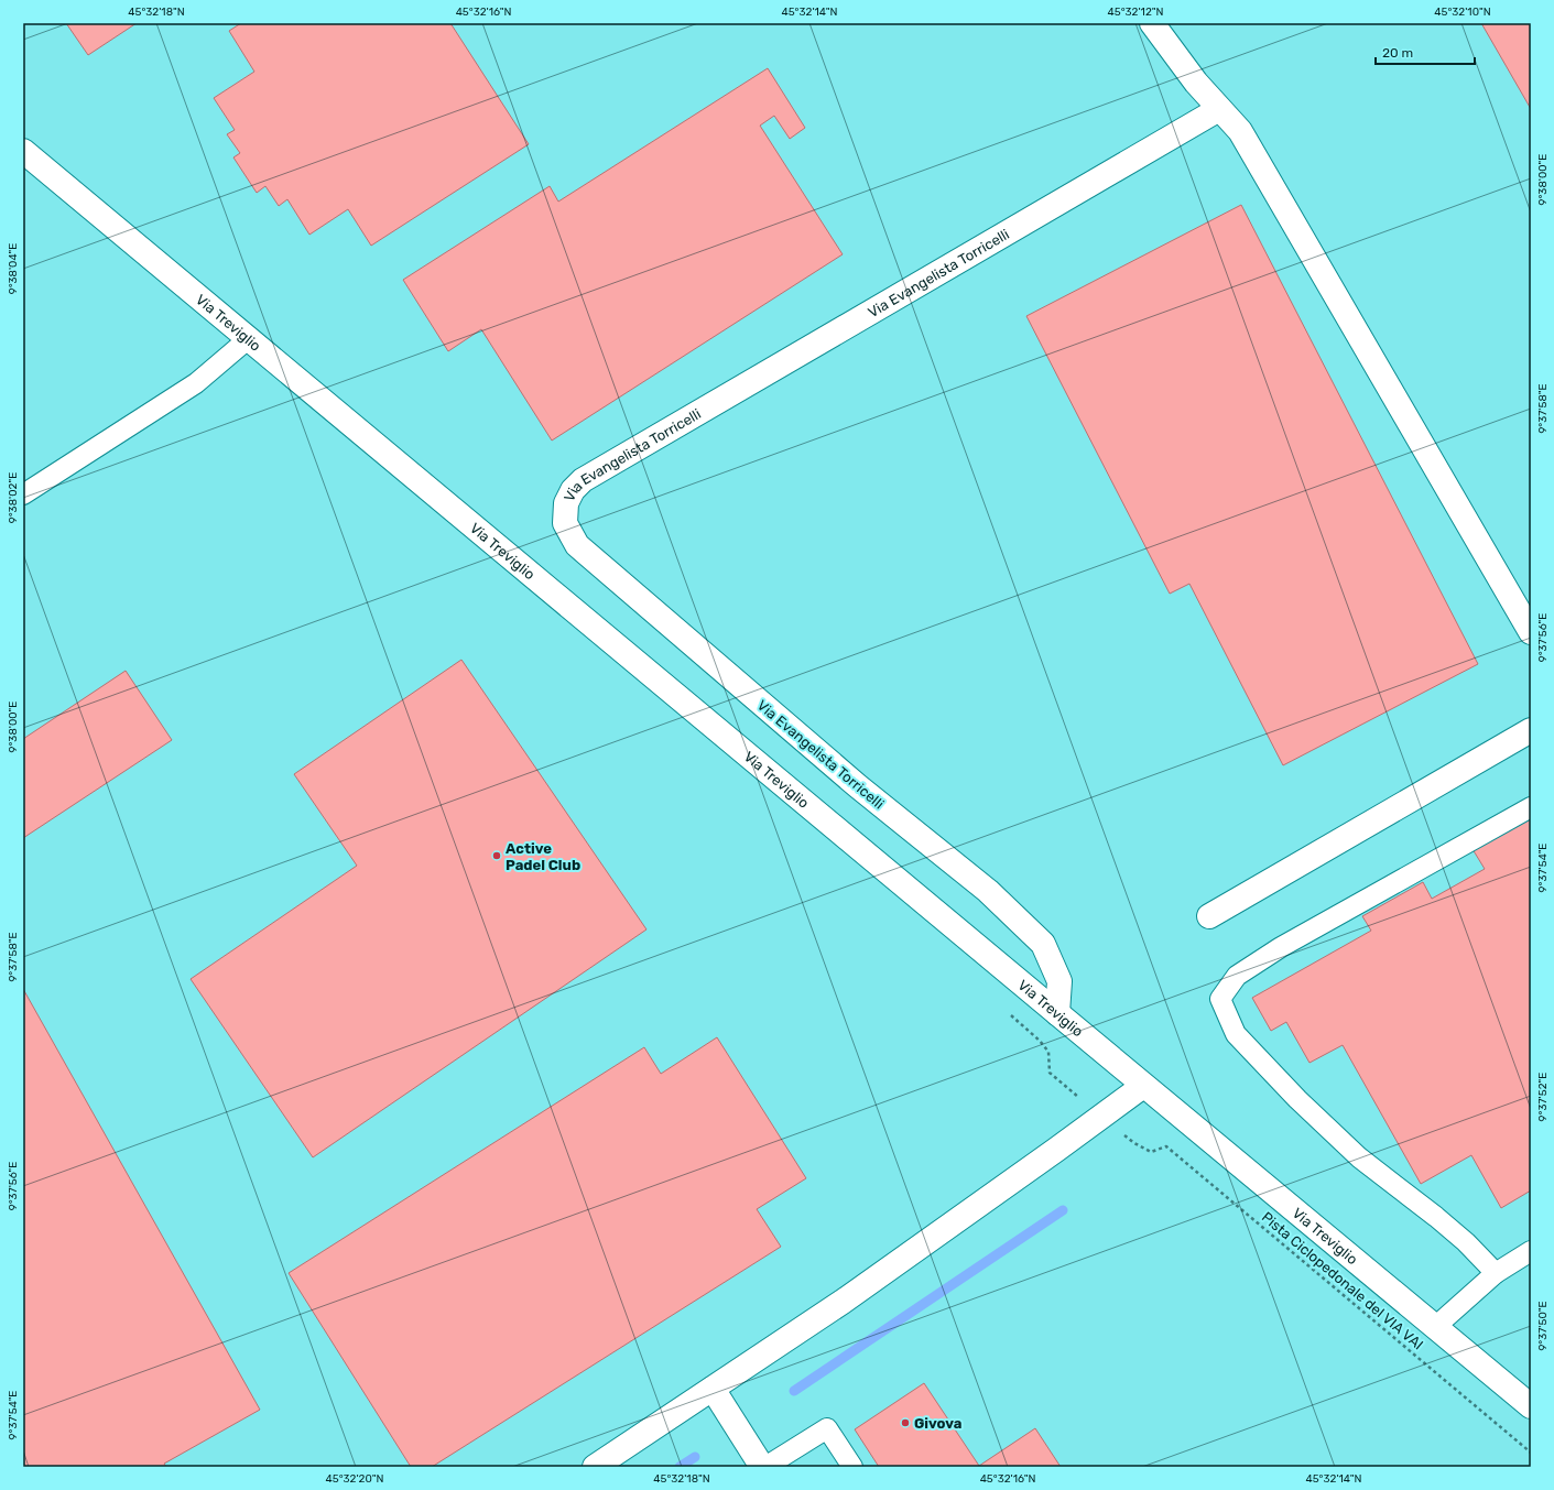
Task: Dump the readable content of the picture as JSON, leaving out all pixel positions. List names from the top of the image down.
{
  "streets": {
    "street": ["Via Evangelista Torricelli", "Via Treviglio"],
    "path": ["Pista Ciclopedonale del VIA VAI"]
  },
  "crossings": [
    ["Via Evangelista Torricelli", "Via Treviglio"]
  ],
  "places": ["Active Padel Club", "Givova"],
  "scale_bar": "20 m",
  "coordinates": [
    "45°32'18\"N",
    "45°32'16\"N",
    "45°32'14\"N",
    "45°32'12\"N",
    "45°32'10\"N",
    "9°38'00\"E",
    "9°38'04\"E",
    "9°37'58\"E",
    "9°38'02\"E",
    "9°37'56\"E",
    "9°37'54\"E",
    "9°37'52\"E",
    "9°37'50\"E",
    "45°32'20\"N"
  ]
}
